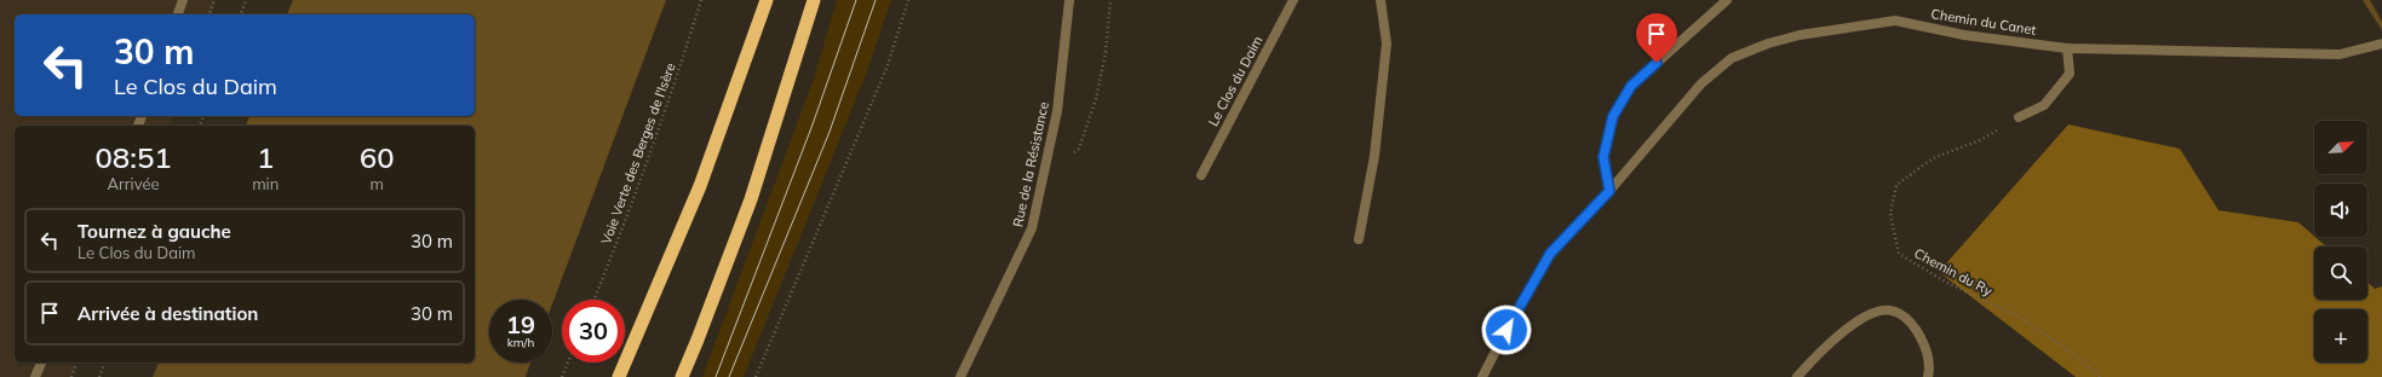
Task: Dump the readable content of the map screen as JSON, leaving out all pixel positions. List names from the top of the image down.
{
  "streets": {
    "street": ["Chemin du Canet", "Le Clos du Daim", "Rue de la Résistance"],
    "path": ["Voie Verte des Berges de l'Isère", "Chemin du Ry"]
  },
  "north": "top right",
  "page": {
    "turn": ["30 m", "Le Clos du Daim"],
    "map_buttons": "+",
    "eta": [
      "08:51",
      "Arrivée",
      "1",
      "min",
      "60",
      "m"
    ],
    "list": [
      {
        "name": "Tournez à gauche",
        "note": "Le Clos du Daim",
        "value": "30 m"
      },
      {
        "name": "Arrivée à destination",
        "value": "30 m"
      }
    ],
    "speed": "19 km/h",
    "limit": "30"
  }
}
